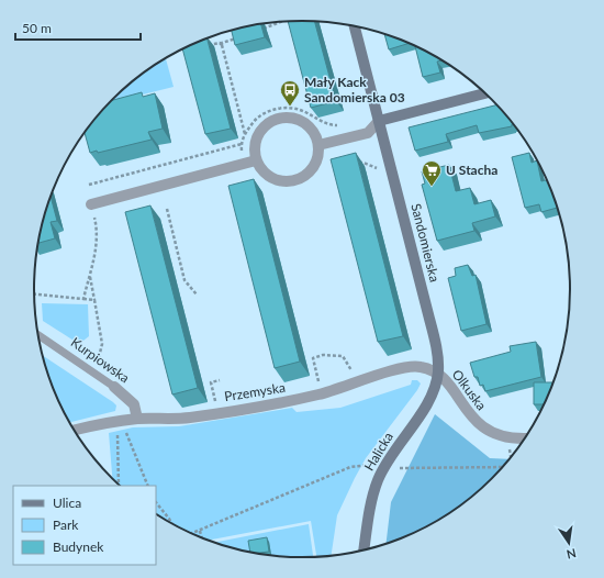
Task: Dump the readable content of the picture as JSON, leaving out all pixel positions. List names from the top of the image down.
{
  "streets": {
    "street": [
      "Sandomierska",
      "Kurpiowska",
      "Olkuska",
      "Przemyska",
      "Halicka"
    ]
  },
  "crossings": [
    ["Sandomierska", "Olkuska"],
    ["Sandomierska", "Przemyska"],
    ["Sandomierska", "Halicka"],
    ["Kurpiowska", "Przemyska"],
    ["Olkuska", "Przemyska"],
    ["Olkuska", "Halicka"],
    ["Przemyska", "Halicka"]
  ],
  "places": {
    "bus stop": ["Mały Kack Sandomierska 03"],
    "supermarket": ["U Stacha"]
  },
  "legend": ["Ulica", "Park", "Budynek"],
  "scale_bar": "50 m",
  "north": "bottom"
}
